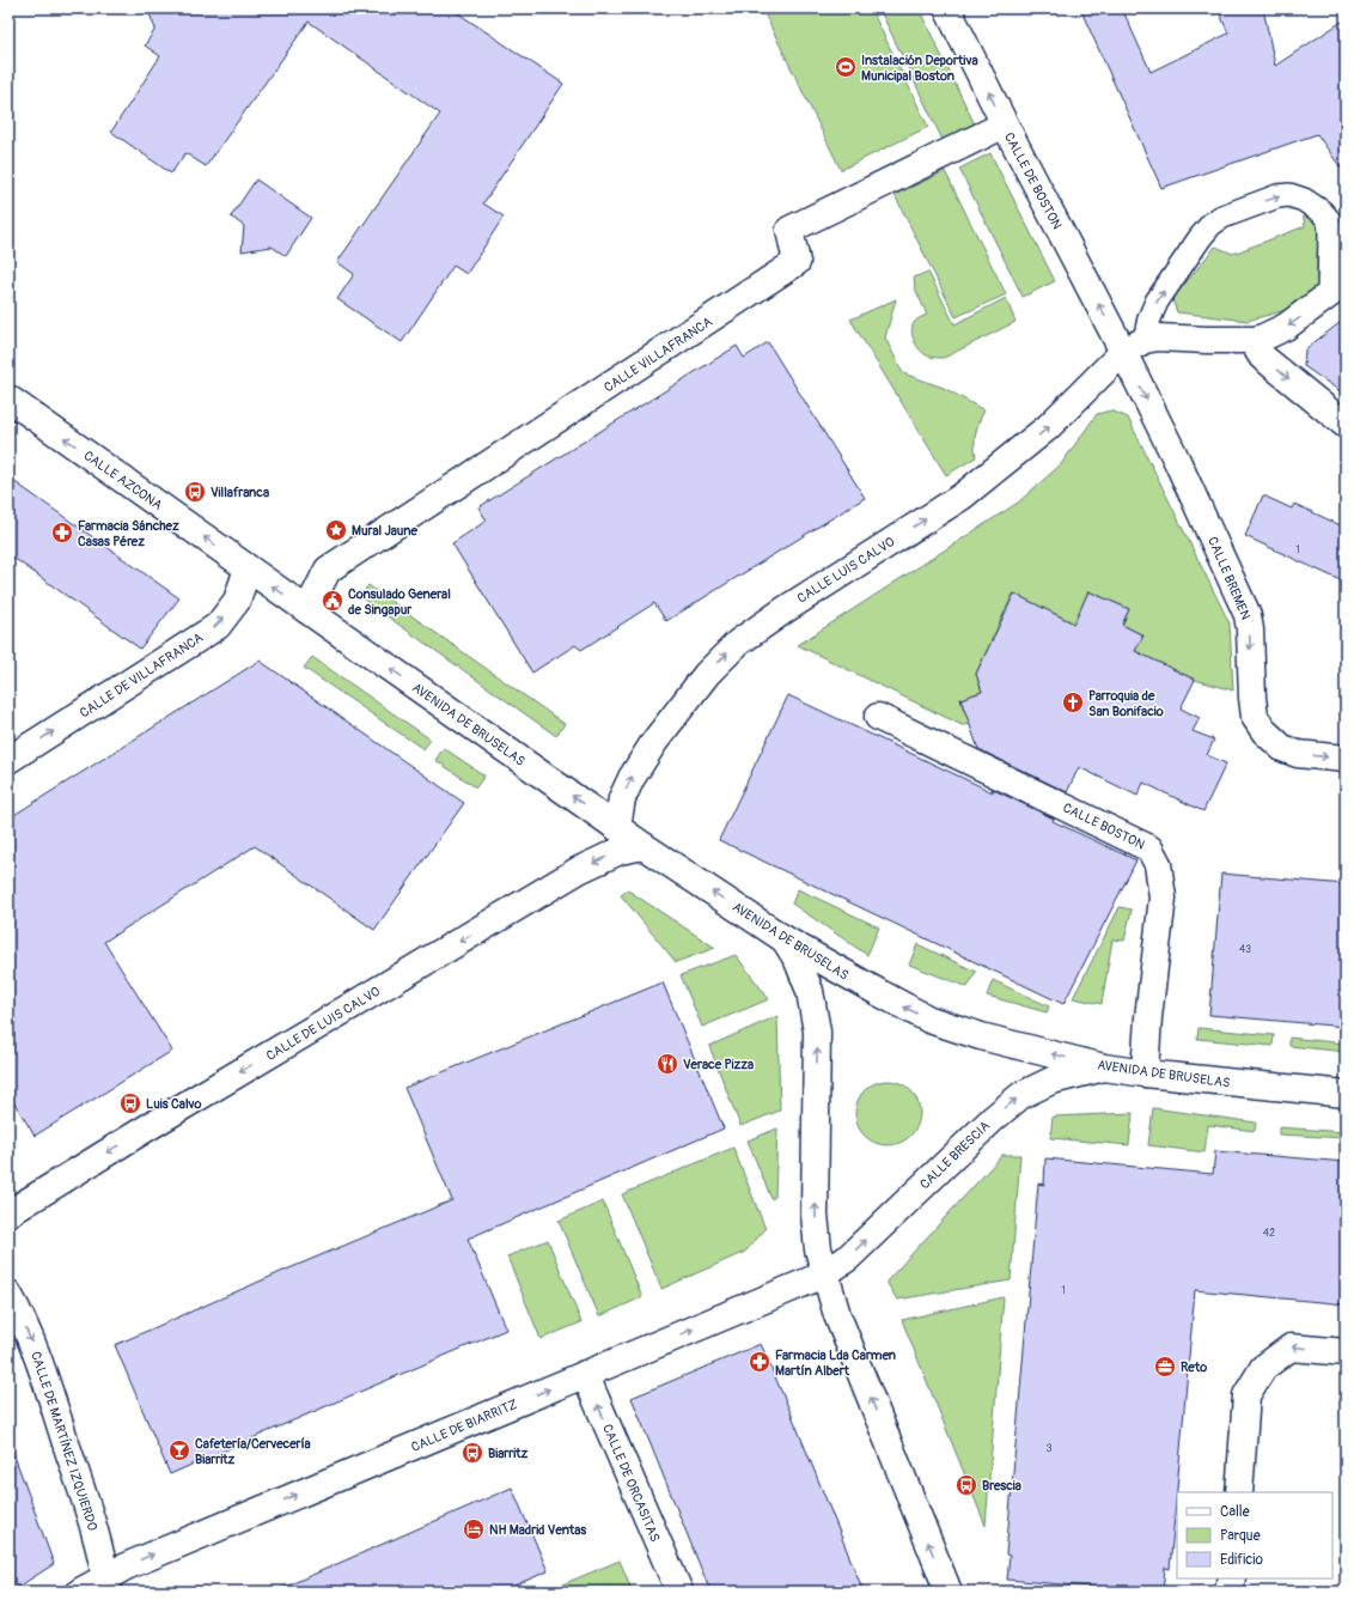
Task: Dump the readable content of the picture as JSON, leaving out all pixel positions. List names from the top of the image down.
{
  "streets": {
    "street": [
      "CALLE DE BOSTON",
      "CALLE VILLAFRANCA",
      "CALLE AZCONA",
      "CALLE LUIS CALVO",
      "CALLE BREMEN",
      "CALLE DE VILLAFRANCA",
      "AVENIDA DE BRUSELAS",
      "CALLE BOSTON",
      "CALLE DE LUIS CALVO",
      "CALLE BRESCIA",
      "CALLE DE BIARRITZ",
      "CALLE DE MARTÍNEZ IZQUIERDO",
      "CALLE DE ORCASITAS"
    ]
  },
  "crossings": [
    ["CALLE DE BOSTON", "CALLE VILLAFRANCA"],
    ["CALLE DE BOSTON", "CALLE LUIS CALVO"],
    ["CALLE DE BOSTON", "CALLE BREMEN"],
    ["CALLE VILLAFRANCA", "CALLE AZCONA"],
    ["CALLE VILLAFRANCA", "AVENIDA DE BRUSELAS"],
    ["CALLE AZCONA", "CALLE DE VILLAFRANCA"],
    ["CALLE AZCONA", "AVENIDA DE BRUSELAS"],
    ["CALLE LUIS CALVO", "CALLE BREMEN"],
    ["CALLE LUIS CALVO", "AVENIDA DE BRUSELAS"],
    ["AVENIDA DE BRUSELAS", "CALLE BOSTON"],
    ["AVENIDA DE BRUSELAS", "CALLE DE LUIS CALVO"],
    ["AVENIDA DE BRUSELAS", "CALLE BRESCIA"],
    ["CALLE BRESCIA", "CALLE DE BIARRITZ"],
    ["CALLE DE BIARRITZ", "CALLE DE MARTÍNEZ IZQUIERDO"],
    ["CALLE DE BIARRITZ", "CALLE DE ORCASITAS"]
  ],
  "one_way": [
    "CALLE DE BOSTON",
    "CALLE AZCONA",
    "CALLE LUIS CALVO",
    "CALLE BREMEN",
    "CALLE DE VILLAFRANCA",
    "AVENIDA DE BRUSELAS",
    "CALLE DE LUIS CALVO",
    "CALLE BRESCIA",
    "CALLE DE BIARRITZ",
    "CALLE DE MARTÍNEZ IZQUIERDO",
    "CALLE DE ORCASITAS"
  ],
  "places": {
    "sports": ["Instalación Deportiva Municipal Boston"],
    "bus stop": [
      "Villafranca",
      "Luis Calvo",
      "Biarritz",
      "Brescia"
    ],
    "place": ["Mural Jaune"],
    "pharmacy": ["Farmacia Sánchez Casas Pérez", "Farmacia Lda Carmen Martín Albert"],
    "public building": ["Consulado General de Singapur"],
    "church": ["Parroquia de San Bonifacio"],
    "restaurant": ["Verace Pizza"],
    "office": ["Reto"],
    "bar": ["Cafetería/Cervecería Biarritz"],
    "hotel": ["NH Madrid Ventas"]
  },
  "house_numbers": [
    "1",
    "43",
    "42",
    "1",
    "3"
  ],
  "legend": ["Calle", "Parque", "Edificio"]
}
